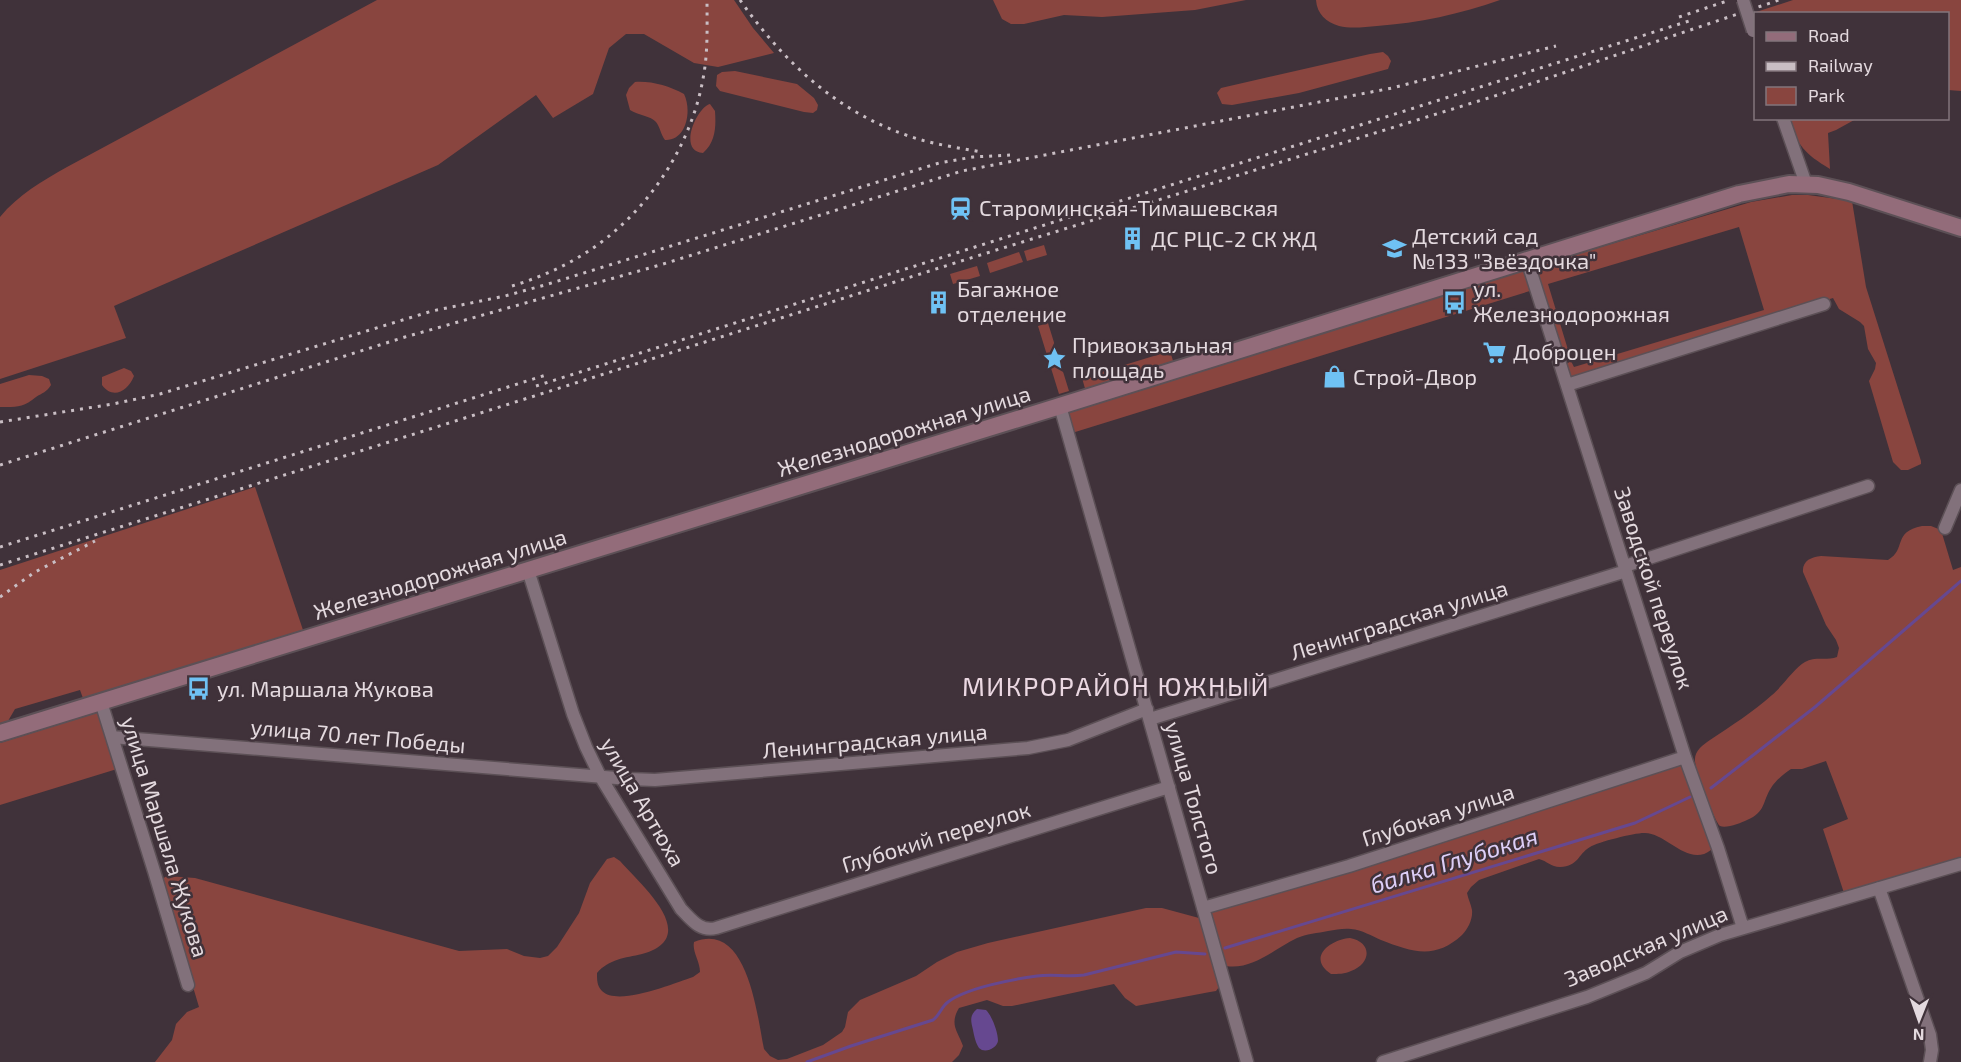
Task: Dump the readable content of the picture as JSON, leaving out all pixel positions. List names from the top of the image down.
{
  "streets": {
    "main road": ["Железнодорожная улица"],
    "street": [
      "Заводской переулок",
      "Ленинградская улица",
      "улица 70 лет Победы",
      "улица Толстого",
      "улица Артюха",
      "Глубокая улица",
      "улица Маршала Жукова",
      "Глубокий переулок",
      "Заводская улица"
    ]
  },
  "crossings": [
    ["Железнодорожная улица", "Заводской переулок"],
    ["Железнодорожная улица", "улица Толстого"],
    ["Железнодорожная улица", "улица Артюха"],
    ["Железнодорожная улица", "улица Маршала Жукова"],
    ["Заводской переулок", "Ленинградская улица"],
    ["Заводской переулок", "Глубокая улица"],
    ["Заводской переулок", "Заводская улица"],
    ["Ленинградская улица", "улица 70 лет Победы"],
    ["Ленинградская улица", "улица Толстого"],
    ["Ленинградская улица", "улица Артюха"],
    ["улица 70 лет Победы", "улица Артюха"],
    ["улица 70 лет Победы", "улица Маршала Жукова"],
    ["улица Толстого", "Глубокая улица"],
    ["улица Толстого", "Глубокий переулок"],
    ["улица Артюха", "Глубокий переулок"]
  ],
  "districts": ["МИКРОРАЙОН ЮЖНЫЙ"],
  "water": ["балка Глубокая"],
  "places": {
    "station": ["Староминская-Тимашевская"],
    "building": ["ДС РЦС-2 СК ЖД", "Багажное отделение"],
    "school or university": ["Детский сад №133 \"Звёздочка\""],
    "bus stop": ["ул. Железнодорожная", "ул. Маршала Жукова"],
    "supermarket": ["Доброцен"],
    "place": ["Привокзальная площадь"],
    "shop": ["Строй-Двор"]
  },
  "legend": ["Road", "Railway", "Park"],
  "north": "bottom"
}
